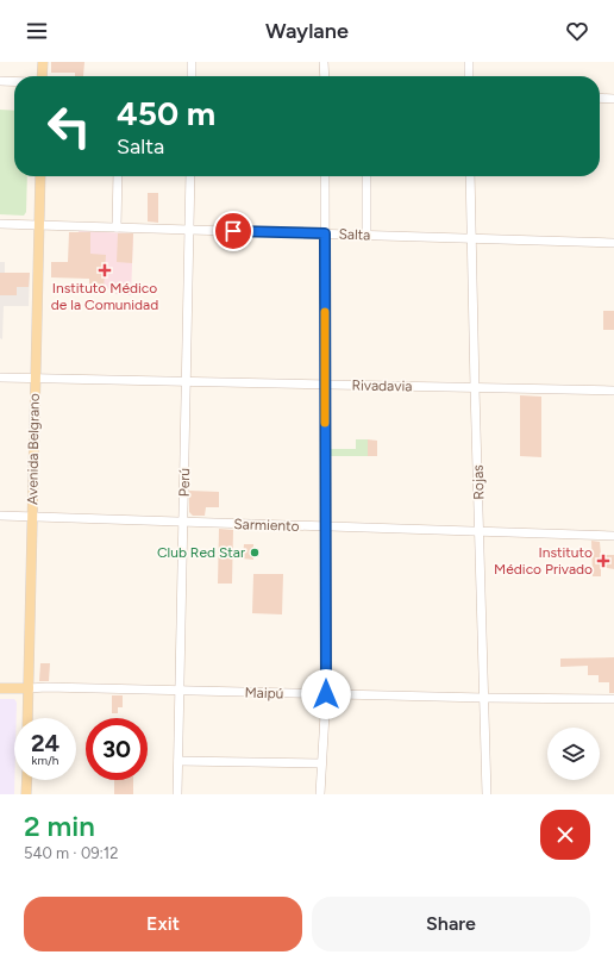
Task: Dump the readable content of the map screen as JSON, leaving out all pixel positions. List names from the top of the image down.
{
  "streets": {
    "main road": ["Avenida Belgrano"],
    "street": [
      "Salta",
      "Rivadavia",
      "Perú",
      "Rojas",
      "Sarmiento",
      "Maipú"
    ]
  },
  "crossings": [
    ["Salta", "Avenida Belgrano"],
    ["Salta", "Perú"],
    ["Salta", "Rojas"],
    ["Rivadavia", "Avenida Belgrano"],
    ["Rivadavia", "Perú"],
    ["Rivadavia", "Rojas"],
    ["Avenida Belgrano", "Sarmiento"],
    ["Avenida Belgrano", "Maipú"],
    ["Perú", "Sarmiento"],
    ["Perú", "Maipú"],
    ["Rojas", "Sarmiento"],
    ["Rojas", "Maipú"]
  ],
  "places": {
    "health": ["Instituto Médico de la Comunidad", "Instituto Médico Privado"],
    "other": ["Club Red Star"]
  },
  "page": {
    "header": "Waylane",
    "turn": ["450 m", "Salta"],
    "speed": "24 km/h",
    "limit": "30",
    "heading": ["2 min", "540 m · 09:12"],
    "buttons": ["Exit", "Share"]
  }
}
